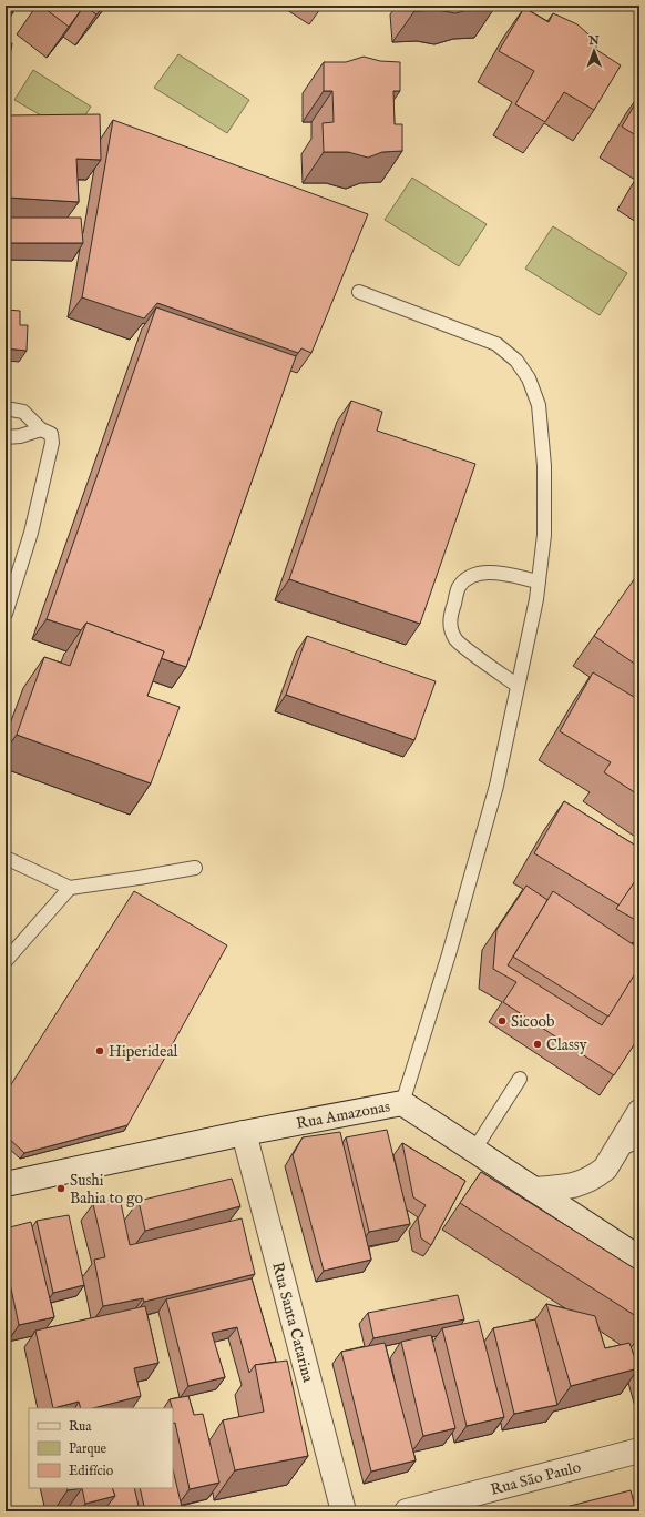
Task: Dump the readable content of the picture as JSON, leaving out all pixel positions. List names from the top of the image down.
{
  "streets": {
    "street": ["Rua Amazonas", "Rua Santa Catarina", "Rua São Paulo"]
  },
  "crossings": [
    ["Rua Amazonas", "Rua Santa Catarina"]
  ],
  "places": [
    "Sicoob",
    "Classy",
    "Hiperideal",
    "Sushi Bahia to go"
  ],
  "legend": ["Rua", "Parque", "Edifício"],
  "north": "top"
}
